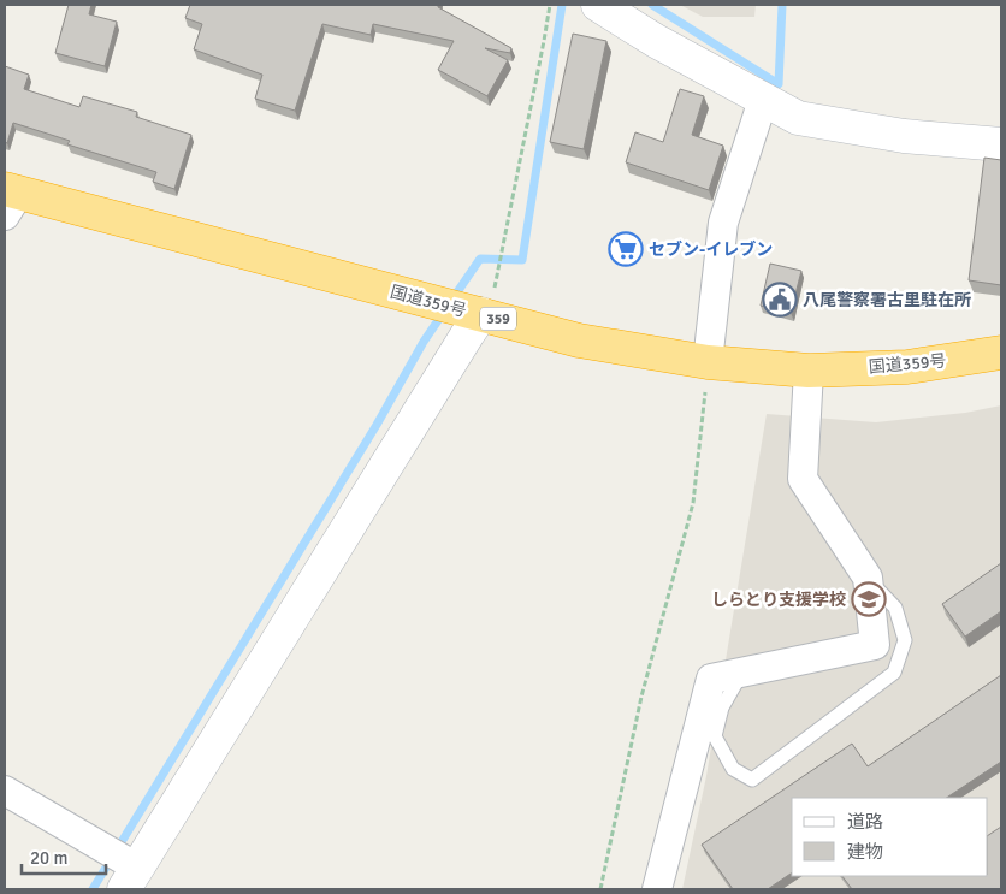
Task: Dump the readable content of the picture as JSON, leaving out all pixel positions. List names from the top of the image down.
{
  "streets": {
    "highway": ["国道359号", "359"]
  },
  "places": {
    "supermarket": ["セブン-イレブン"],
    "public building": ["八尾警察署古里駐在所"],
    "school or university": ["しらとり支援学校"]
  },
  "legend": ["道路", "建物"],
  "scale_bar": "20 m"
}
